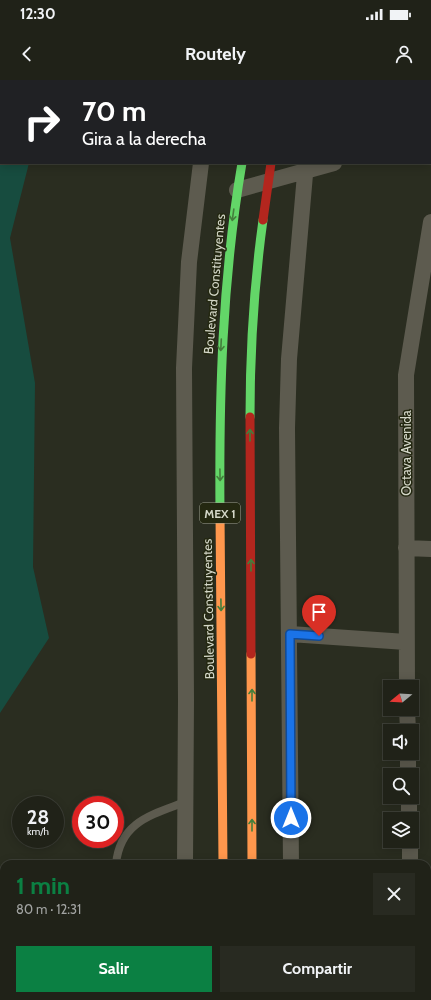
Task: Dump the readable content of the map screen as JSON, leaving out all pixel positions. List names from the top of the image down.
{
  "streets": {
    "highway": ["Boulevard Constituyentes", "MEX 1"],
    "street": ["Octava Avenida"]
  },
  "north": "left",
  "page": {
    "status": "12:30",
    "header": "Routely",
    "turn": ["70 m", "Gira a la derecha"],
    "speed": "28 km/h",
    "limit": "30",
    "heading": ["1 min", "80 m · 12:31"],
    "buttons": ["Salir", "Compartir"]
  }
}
